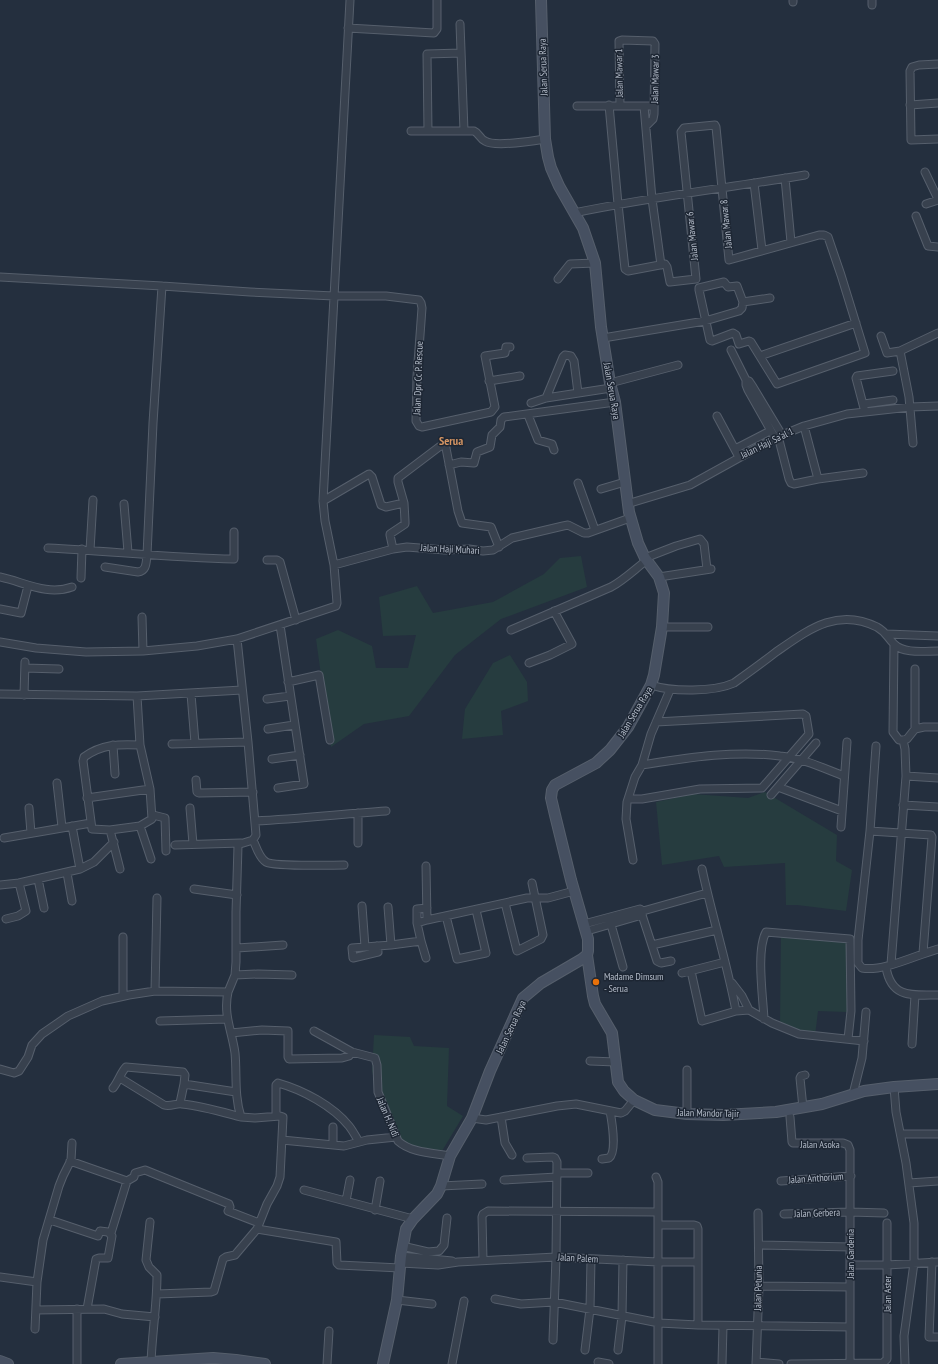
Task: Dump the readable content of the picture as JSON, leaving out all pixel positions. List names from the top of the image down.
{
  "streets": {
    "main road": ["Jalan Serua Raya", "Jalan Mandor Tajir"],
    "street": [
      "Jalan Mawar 1",
      "Jalan Mawar 3",
      "Jalan Mawar 8",
      "Jalan Mawar 6",
      "Jalan Dpr Cc P. Rescue",
      "Jalan Haji Sa'al 1",
      "Jalan Haji Muhari",
      "Jalan H. Nidi",
      "Jalan Asoka",
      "Jalan Anthorium",
      "Jalan Gerbera",
      "Jalan Gardenia",
      "Jalan Palem",
      "Jalan Petunia",
      "Jalan Aster"
    ]
  },
  "crossings": [
    ["Jalan Serua Raya", "Jalan Haji Sa'al 1"],
    ["Jalan Serua Raya", "Jalan Haji Muhari"],
    ["Jalan Serua Raya", "Jalan Mandor Tajir"],
    ["Jalan Serua Raya", "Jalan H. Nidi"],
    ["Jalan Serua Raya", "Jalan Palem"],
    ["Jalan Mawar 1", "Jalan Mawar 3"],
    ["Jalan Mawar 8", "Jalan Mawar 6"],
    ["Jalan Asoka", "Jalan Gardenia"],
    ["Jalan Anthorium", "Jalan Gardenia"],
    ["Jalan Gerbera", "Jalan Gardenia"]
  ],
  "districts": ["Serua"],
  "places": ["Madame Dimsum - Serua"]
}
